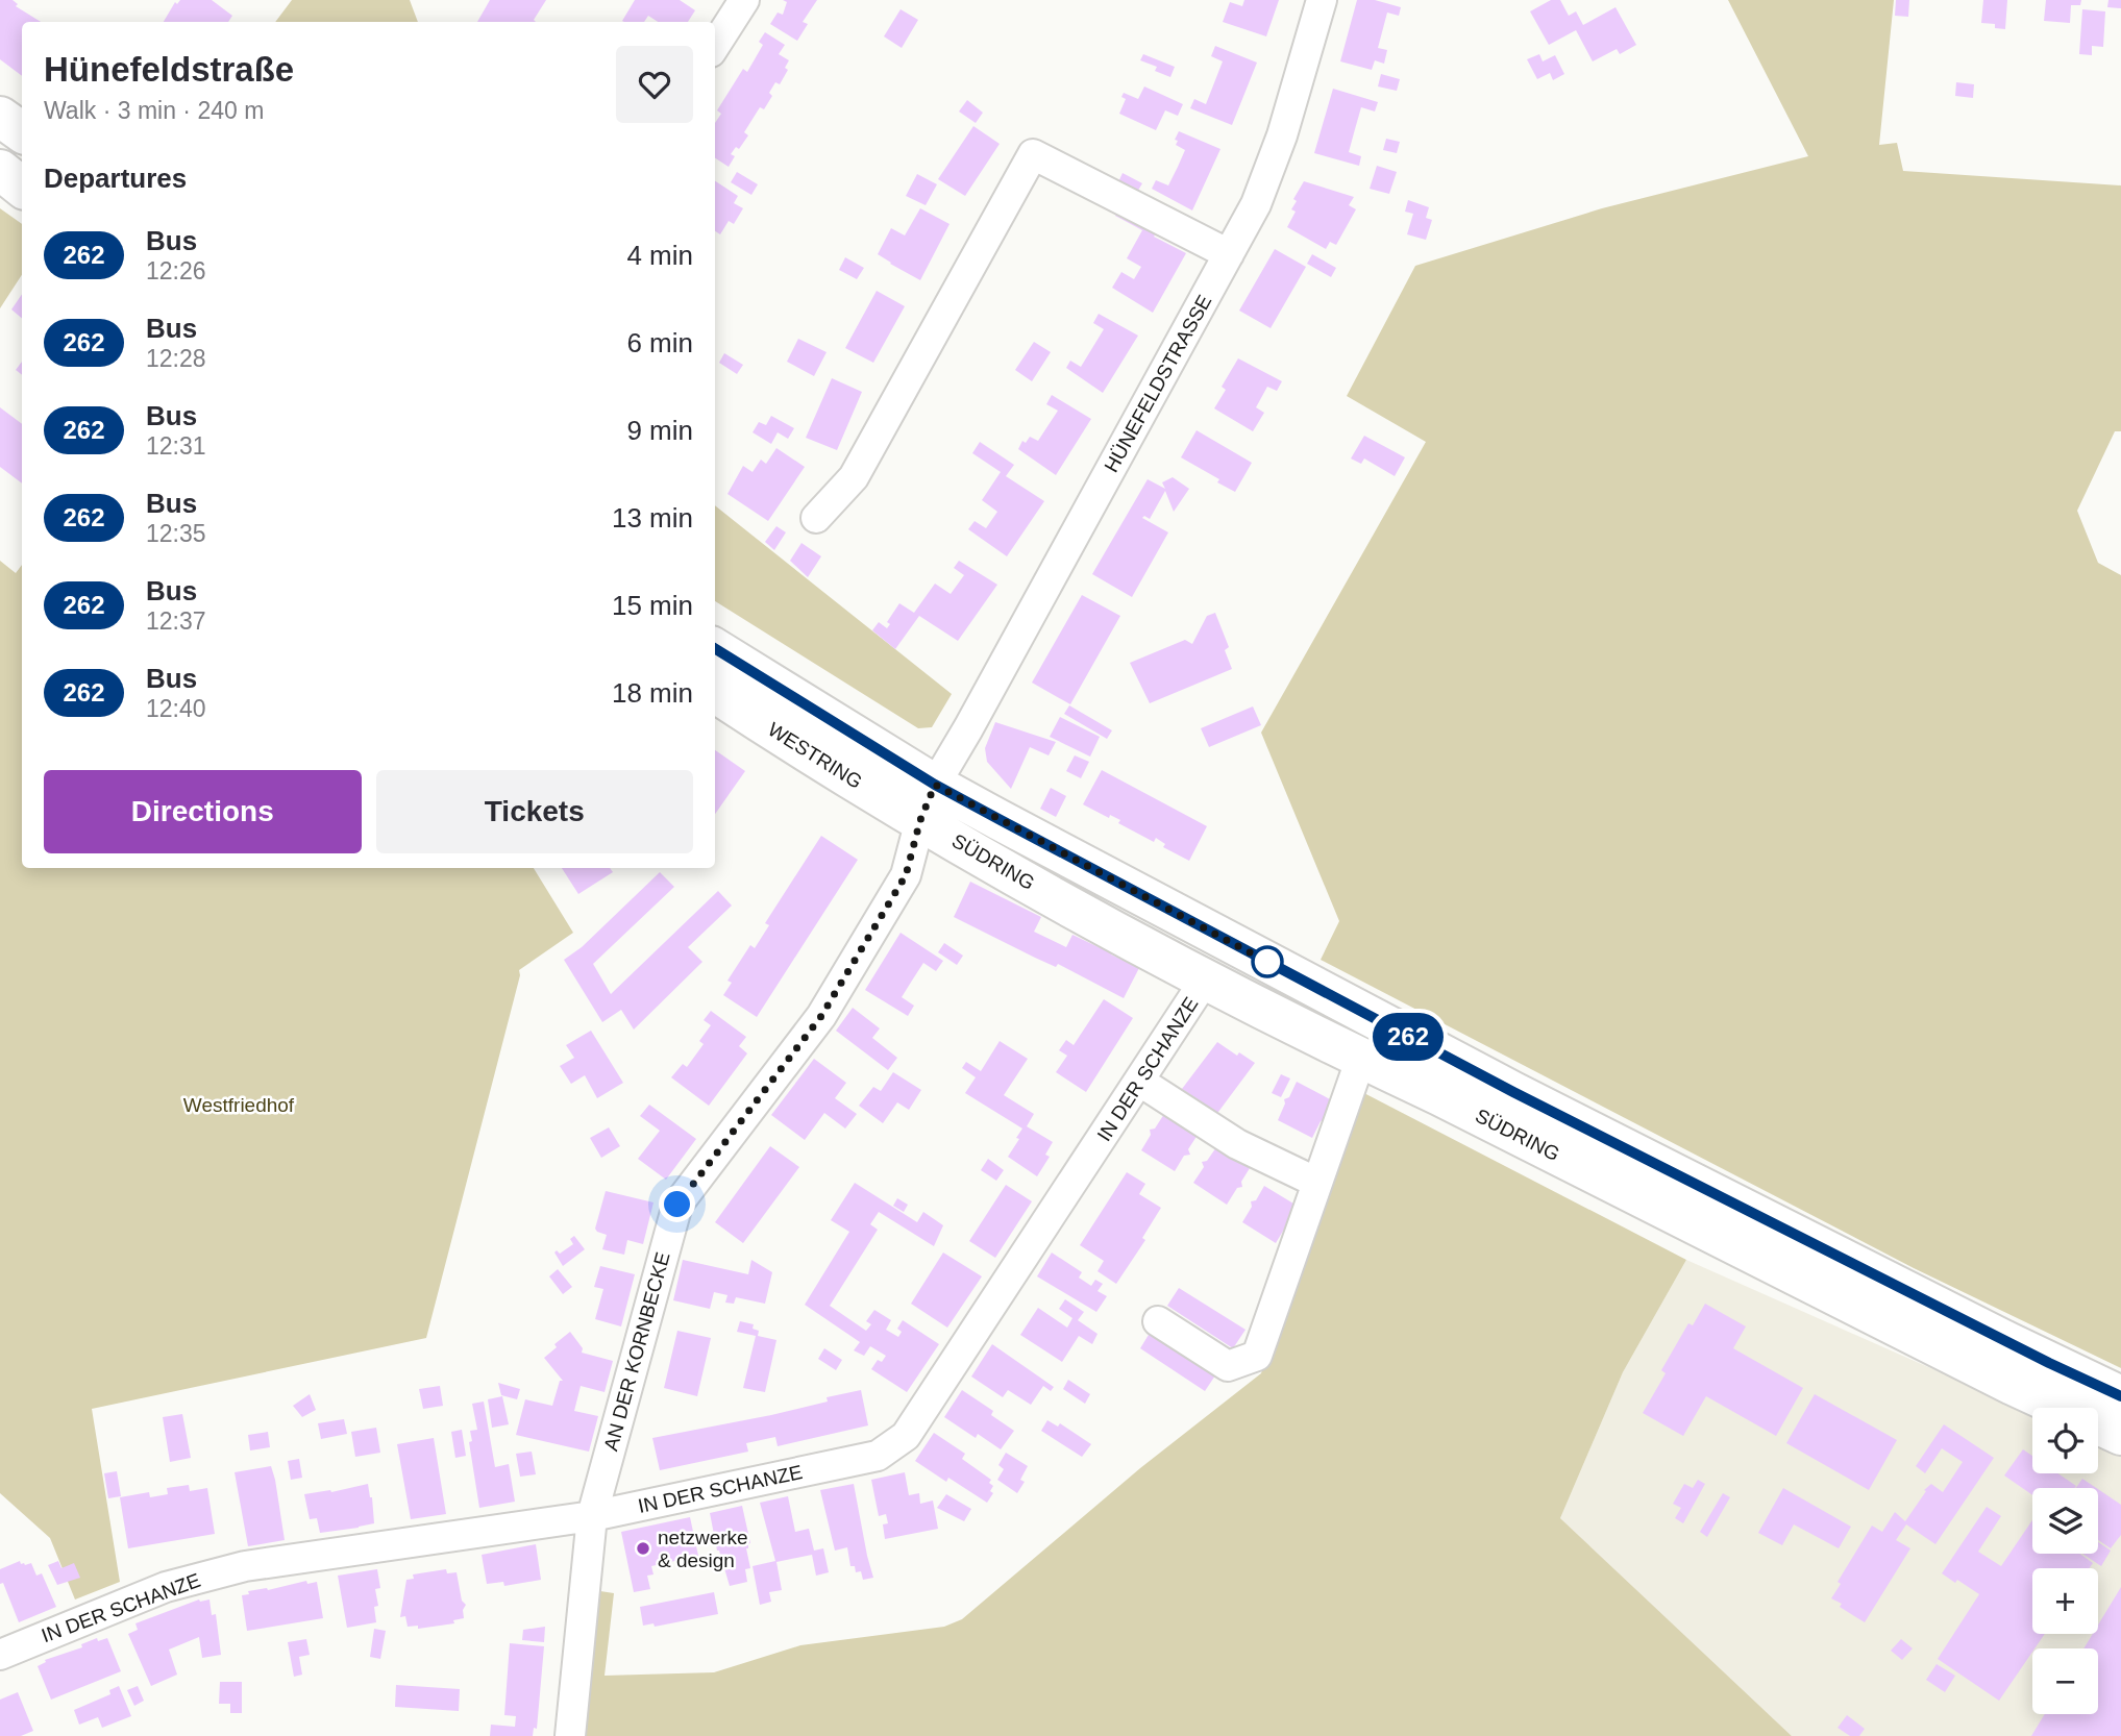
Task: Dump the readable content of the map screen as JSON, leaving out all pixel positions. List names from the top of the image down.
{
  "streets": {
    "main road": ["WESTRING", "SÜDRING"],
    "street": ["HÜNEFELDSTRASSE", "IN DER SCHANZE", "AN DER KORNBECKE"]
  },
  "crossings": [
    ["HÜNEFELDSTRASSE", "WESTRING"],
    ["HÜNEFELDSTRASSE", "SÜDRING"],
    ["HÜNEFELDSTRASSE", "AN DER KORNBECKE"],
    ["WESTRING", "SÜDRING"],
    ["WESTRING", "AN DER KORNBECKE"],
    ["SÜDRING", "IN DER SCHANZE"],
    ["SÜDRING", "AN DER KORNBECKE"],
    ["IN DER SCHANZE", "AN DER KORNBECKE"]
  ],
  "parks": ["Westfriedhof"],
  "places": ["netzwerke & design"],
  "lines": ["bus line 262"],
  "page": {
    "on_map": "262",
    "heading": [
      ["Hünefeldstraße", "Walk · 3 min · 240 m"],
      "Departures"
    ],
    "list": [
      {
        "mark": "262",
        "name": "Bus",
        "note": "12:26",
        "value": "4 min"
      },
      {
        "mark": "262",
        "name": "Bus",
        "note": "12:28",
        "value": "6 min"
      },
      {
        "mark": "262",
        "name": "Bus",
        "note": "12:31",
        "value": "9 min"
      },
      {
        "mark": "262",
        "name": "Bus",
        "note": "12:35",
        "value": "13 min"
      },
      {
        "mark": "262",
        "name": "Bus",
        "note": "12:37",
        "value": "15 min"
      },
      {
        "mark": "262",
        "name": "Bus",
        "note": "12:40",
        "value": "18 min"
      }
    ],
    "buttons": ["Directions", "Tickets"],
    "map_buttons": ["+", "−"]
  }
}
